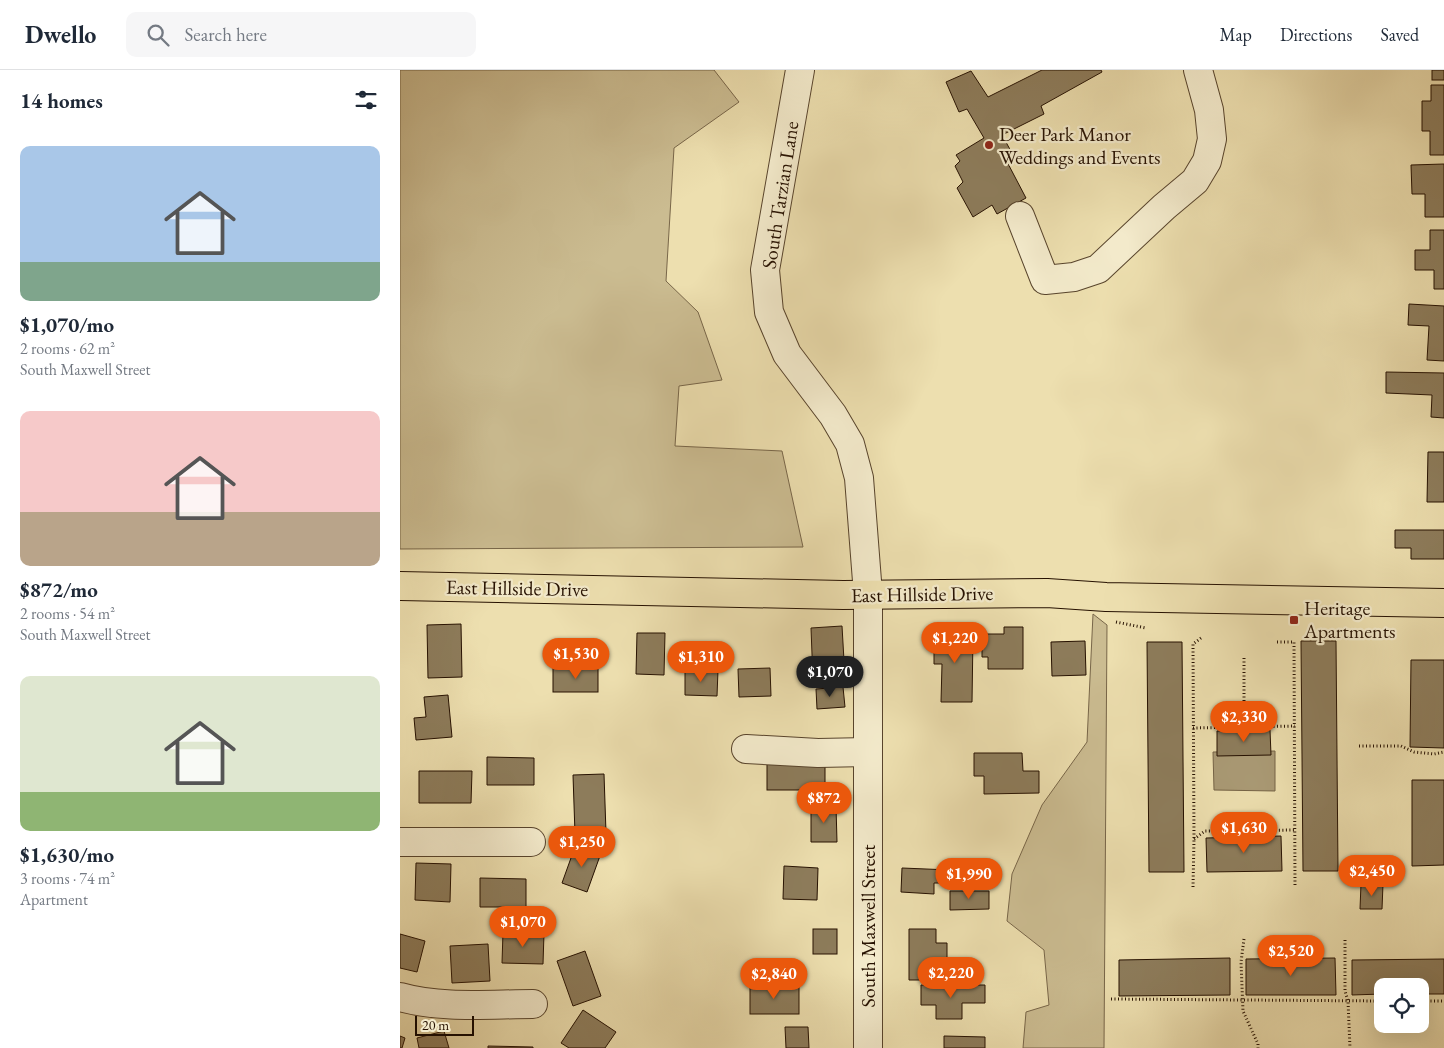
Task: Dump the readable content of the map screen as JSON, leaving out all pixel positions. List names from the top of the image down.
{
  "streets": {
    "main road": ["East Hillside Drive"],
    "street": ["South Tarzian Lane", "South Maxwell Street"]
  },
  "crossings": [
    ["South Tarzian Lane", "East Hillside Drive"],
    ["South Tarzian Lane", "South Maxwell Street"],
    ["East Hillside Drive", "South Maxwell Street"]
  ],
  "places": {
    "other": ["Deer Park Manor Weddings and Events"],
    "transit": ["Heritage Apartments"]
  },
  "scale_bar": "20 m",
  "page": {
    "header": "Dwello",
    "search": "Search here",
    "nav": ["Map", "Directions", "Saved"],
    "heading": "14 homes",
    "list": [
      {
        "name": "$1,070/mo",
        "note": "2 rooms · 62 m² · South Maxwell Street"
      },
      {
        "name": "$872/mo",
        "note": "2 rooms · 54 m² · South Maxwell Street"
      },
      {
        "name": "$1,630/mo",
        "note": "3 rooms · 74 m² · Apartment"
      }
    ],
    "price": [
      "$1,220",
      "$1,530",
      "$1,310",
      "$1,070",
      "$2,330",
      "$872",
      "$1,630",
      "$1,250",
      "$2,450",
      "$1,990",
      "$1,070",
      "$2,520",
      "$2,220",
      "$2,840"
    ],
    "scale": "20 m"
  }
}
